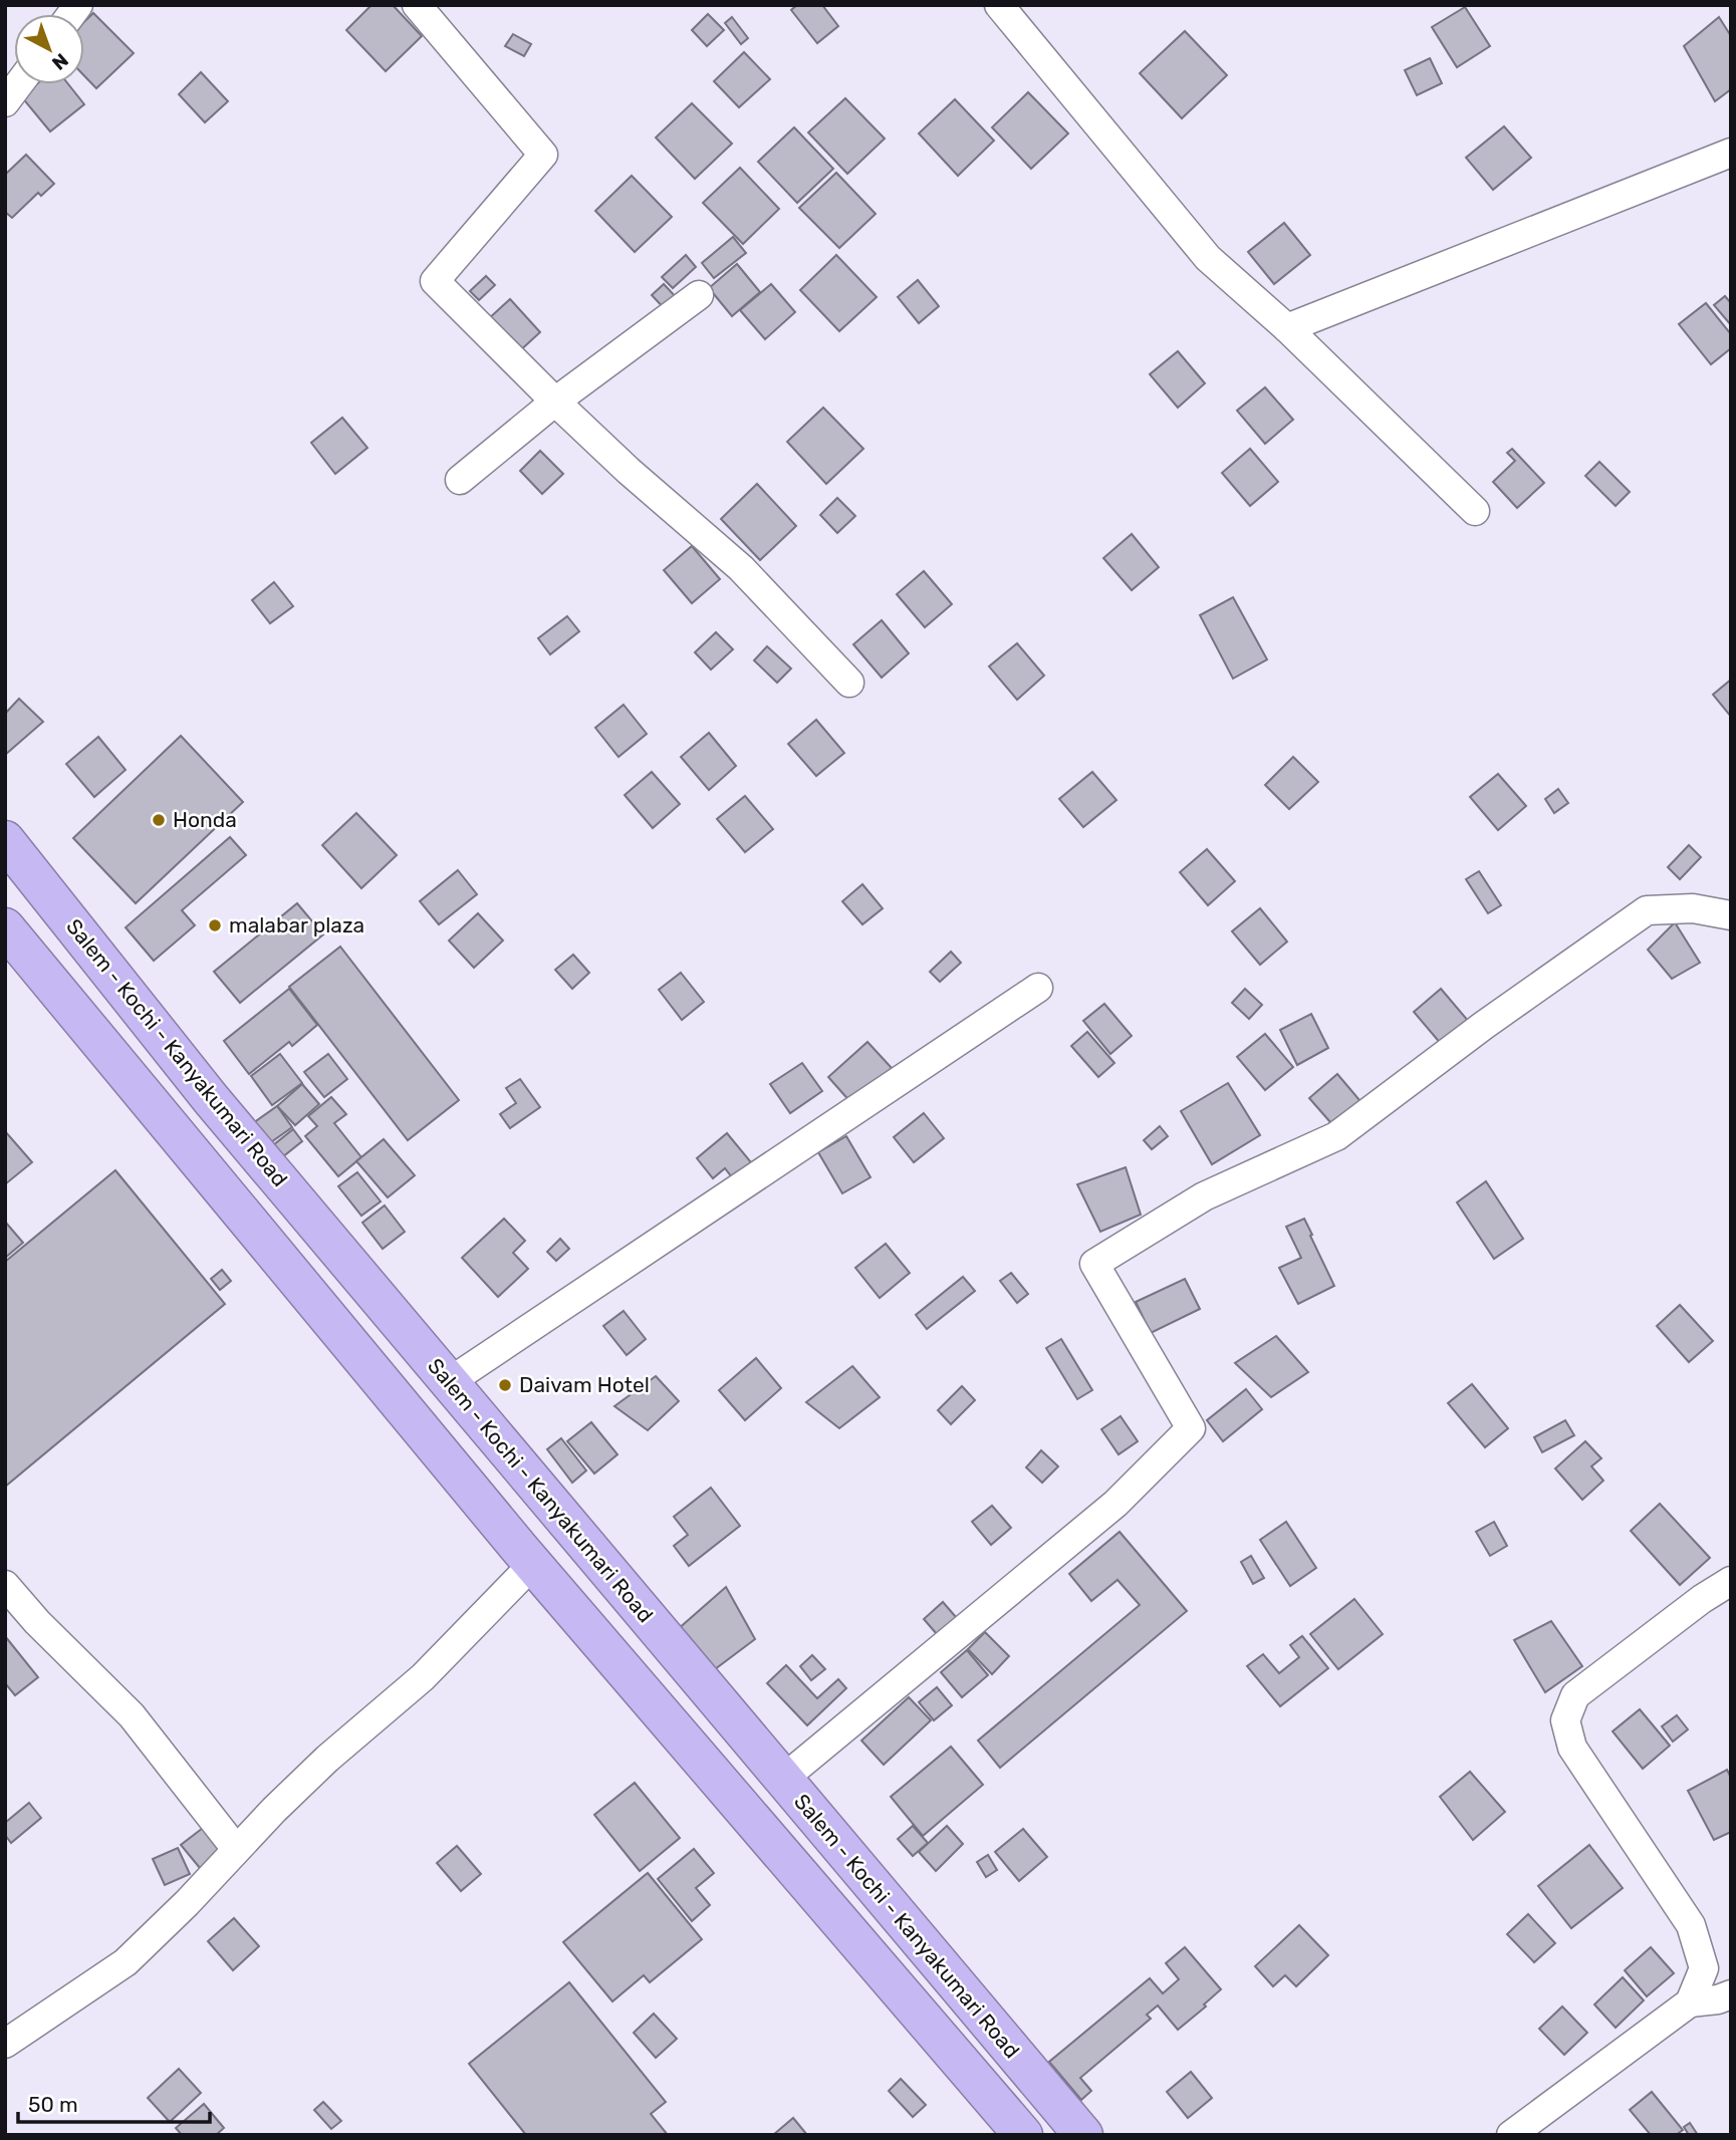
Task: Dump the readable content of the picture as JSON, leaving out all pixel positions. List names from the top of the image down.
{
  "streets": {
    "highway": ["Salem - Kochi - Kanyakumari Road"]
  },
  "places": ["Honda", "malabar plaza", "Daivam Hotel"],
  "scale_bar": "50 m",
  "north": "bottom right"
}
